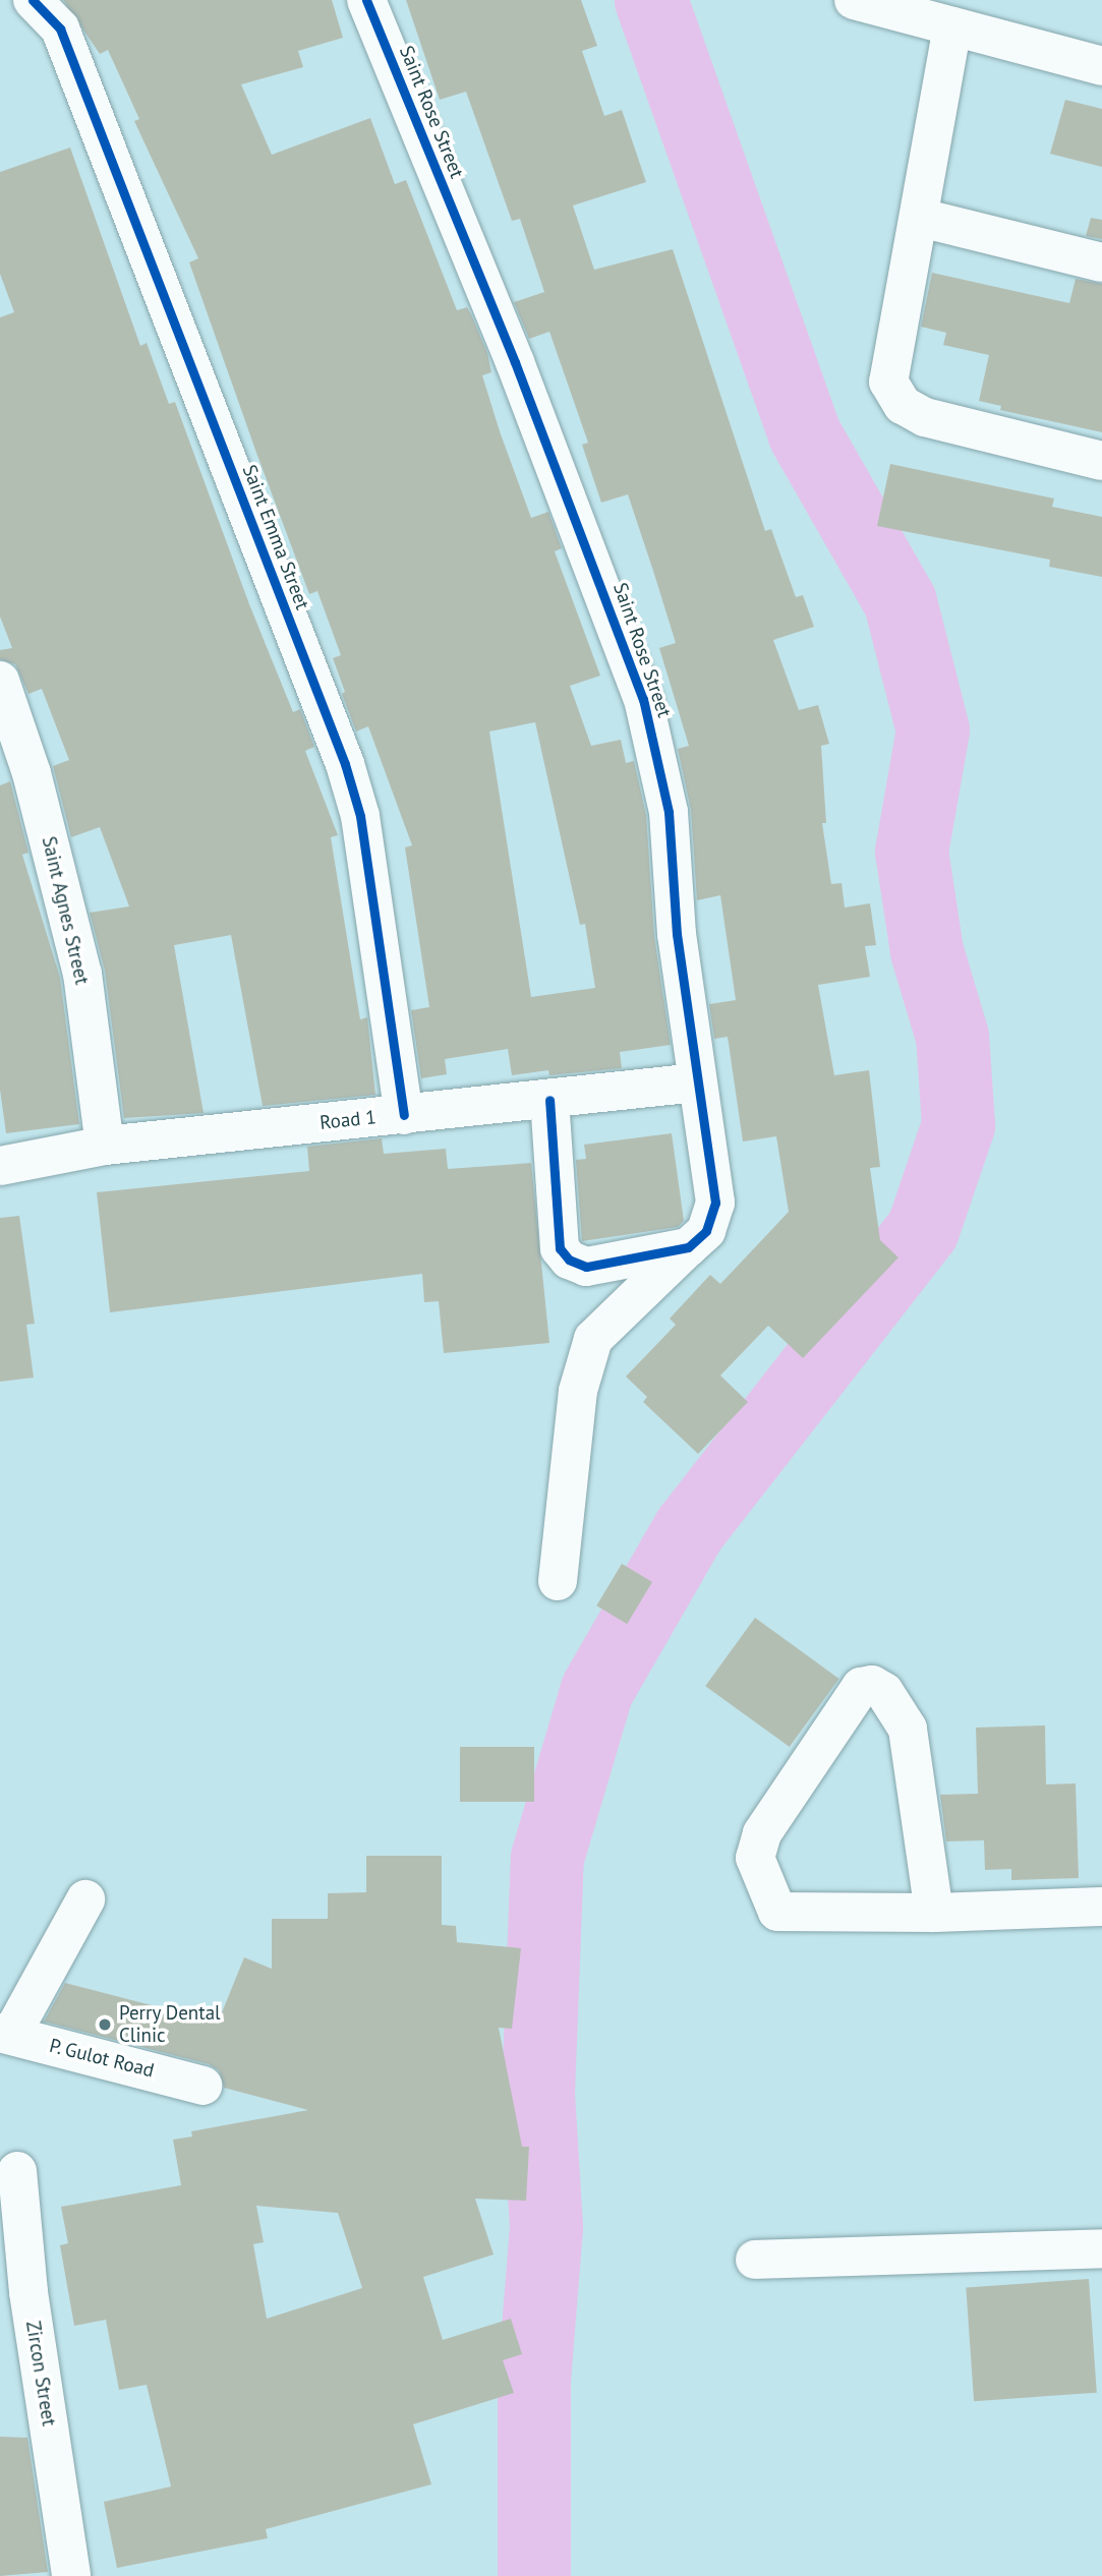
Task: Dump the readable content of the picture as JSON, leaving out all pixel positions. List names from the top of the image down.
{
  "streets": {
    "street": [
      "Saint Rose Street",
      "Saint Emma Street",
      "Saint Agnes Street",
      "Road 1",
      "P. Gulot Road",
      "Zircon Street"
    ]
  },
  "crossings": [
    ["Saint Rose Street", "Road 1"],
    ["Saint Emma Street", "Road 1"],
    ["Saint Agnes Street", "Road 1"]
  ],
  "places": ["Perry Dental Clinic"]
}
